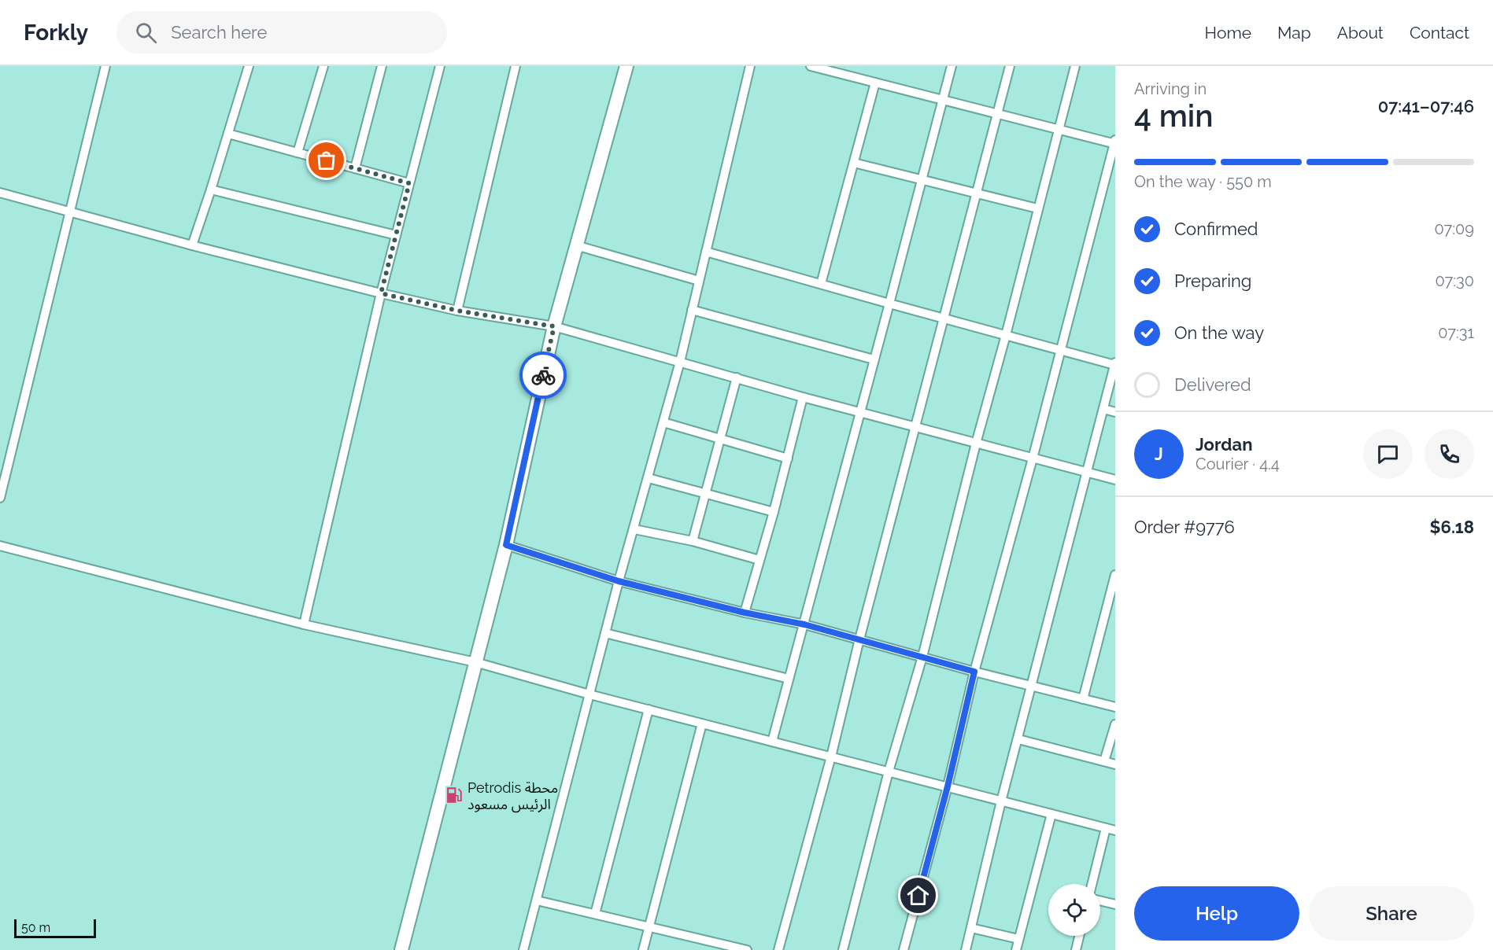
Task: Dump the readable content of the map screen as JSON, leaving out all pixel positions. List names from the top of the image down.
{
  "places": {
    "fuel station": ["Petrodis محطة الرئيس مسعود"]
  },
  "scale_bar": "50 m",
  "page": {
    "header": "Forkly",
    "search": "Search here",
    "nav": [
      "Home",
      "Map",
      "About",
      "Contact"
    ],
    "heading": ["4 min", "Arriving in", "07:41–07:46"],
    "panel": [
      "Jordan",
      "Courier · 4.4",
      "Order #9776",
      "$6.18"
    ],
    "bar": "On the way · 550 m",
    "list": [
      ["Confirmed", "07:09"],
      ["Preparing", "07:30"],
      ["On the way", "07:31"],
      "Delivered"
    ],
    "round": "J",
    "buttons": ["Help", "Share"],
    "scale": "50 m"
  }
}
